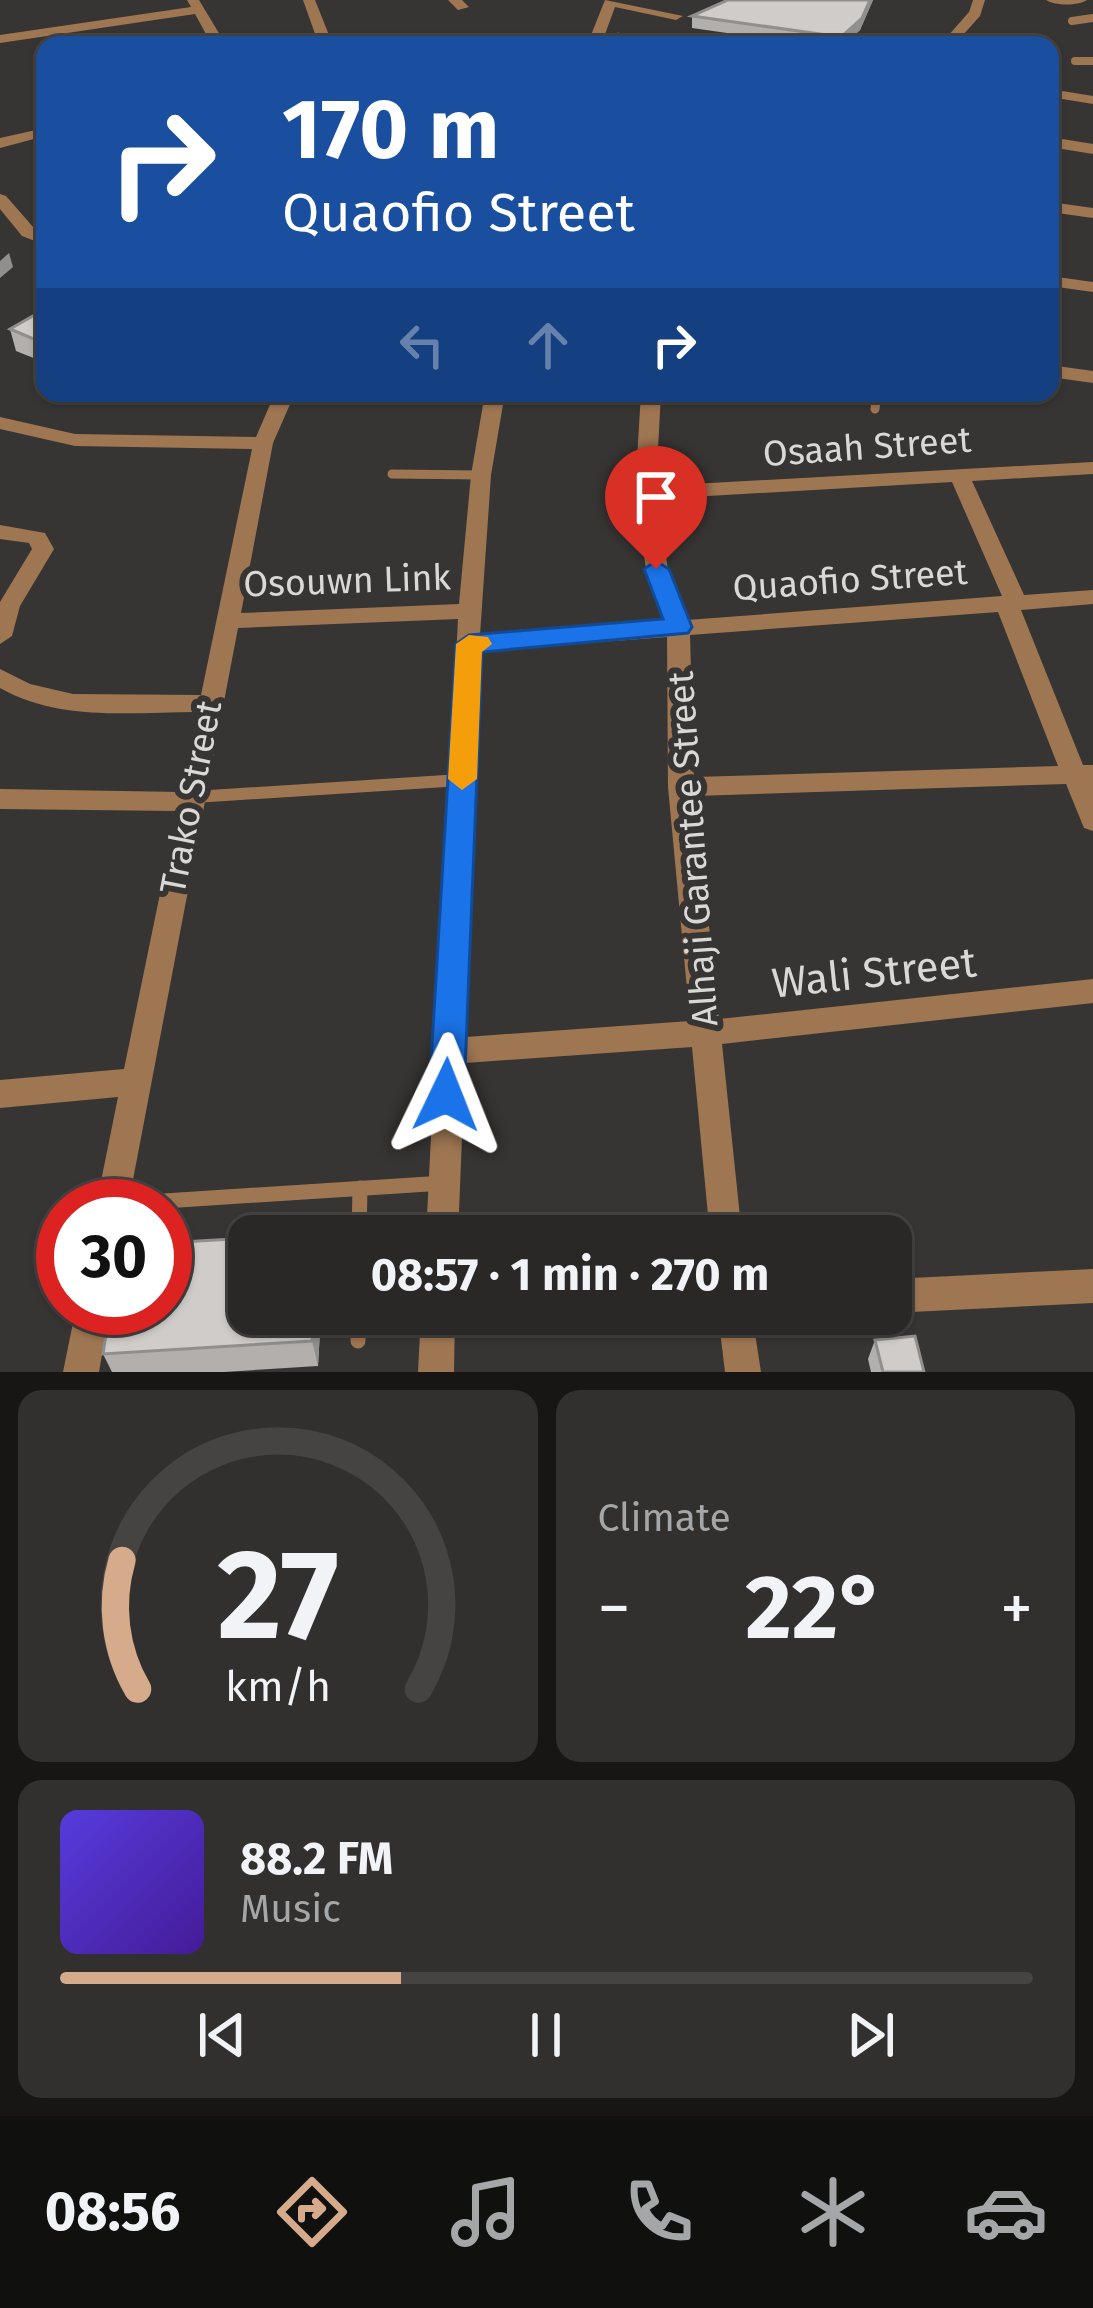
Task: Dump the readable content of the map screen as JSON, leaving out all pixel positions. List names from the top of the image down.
{
  "streets": {
    "street": [
      "Osaah Street",
      "Quaofio Street",
      "Osouwn Link",
      "Trako Street",
      "Alhaji Garantee Street",
      "Wali Street"
    ]
  },
  "crossings": [
    ["Osaah Street", "Alhaji Garantee Street"],
    ["Quaofio Street", "Alhaji Garantee Street"],
    ["Osouwn Link", "Trako Street"],
    ["Alhaji Garantee Street", "Wali Street"]
  ],
  "page": {
    "turn": ["170 m", "Quaofio Street"],
    "limit": "30",
    "trip": "08:57 · 1 min · 270 m",
    "tile": "Climate",
    "heat": ["−", "22°", "+"],
    "song": ["88.2 FM", "Music"],
    "tabs": "08:56",
    "gauge": ["27", "km/h"]
  }
}
